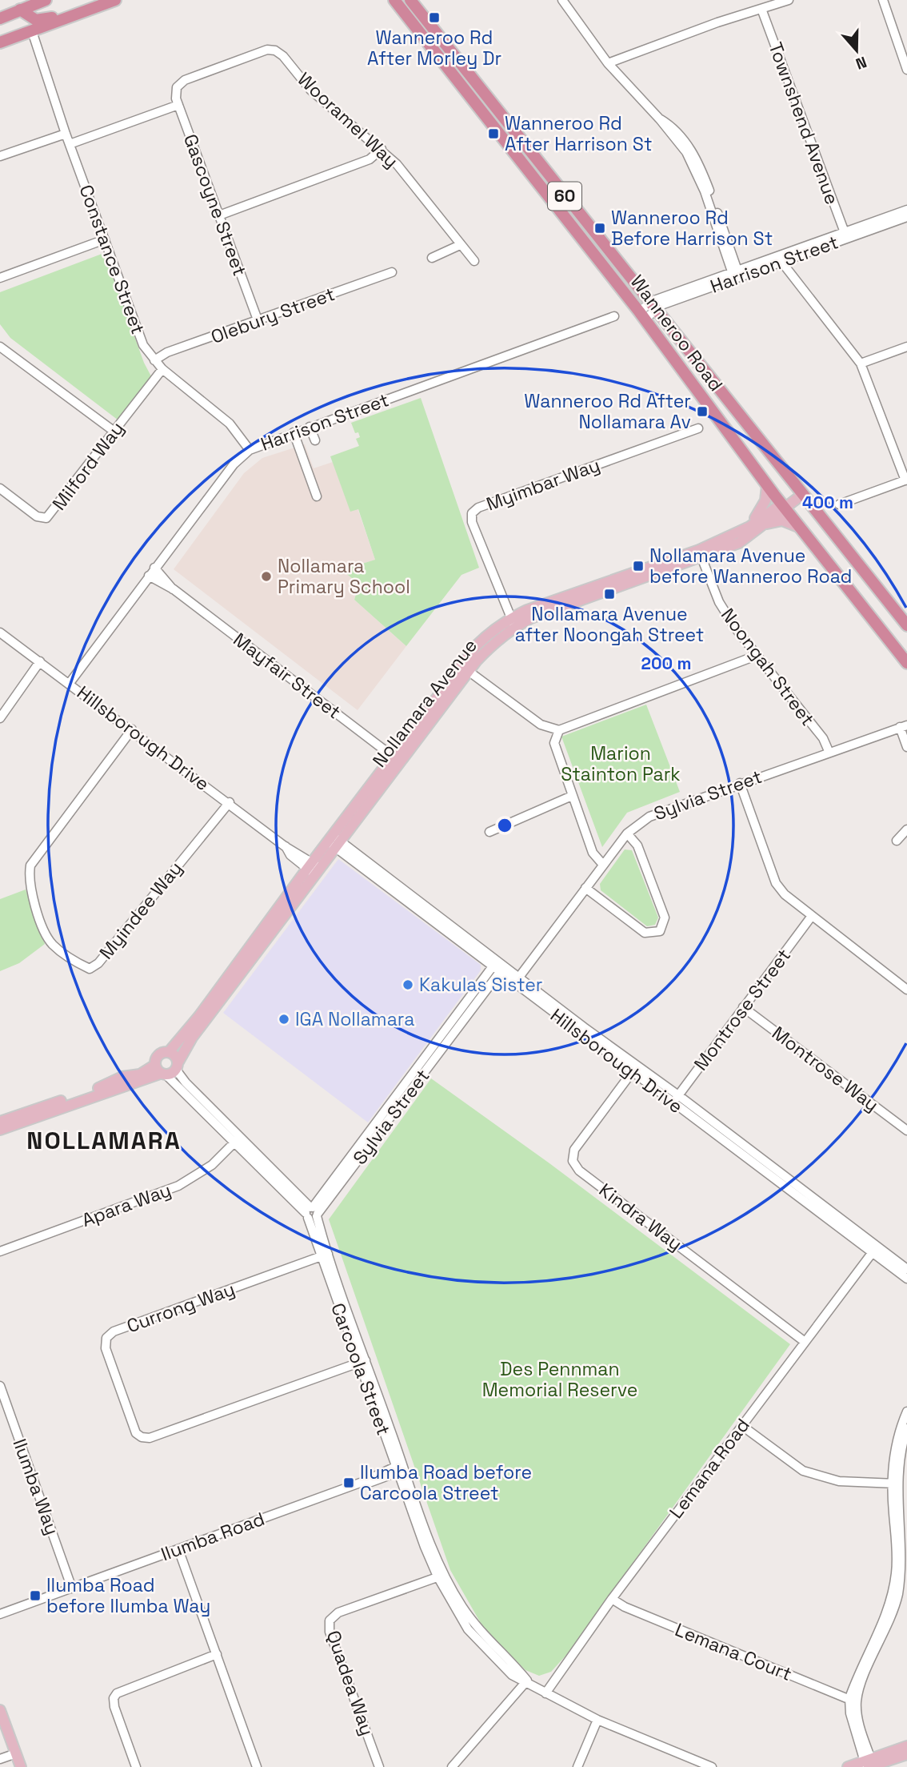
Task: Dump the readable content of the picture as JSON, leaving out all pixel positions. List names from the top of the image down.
{
  "streets": {
    "highway": ["60", "Wanneroo Road"],
    "main road": ["Nollamara Avenue"],
    "street": [
      "Wooramel Way",
      "Townshend Avenue",
      "Gascoyne Street",
      "Constance Street",
      "Harrison Street",
      "Olebury Street",
      "Milford Way",
      "Myimbar Way",
      "Noongah Street",
      "Mayfair Street",
      "Hillsborough Drive",
      "Sylvia Street",
      "Myindee Way",
      "Montrose Street",
      "Montrose Way",
      "Apara Way",
      "Kindra Way",
      "Currong Way",
      "Carcoola Street",
      "Lemana Road",
      "Ilumba Way",
      "Ilumba Road",
      "Lemana Court",
      "Quadea Way"
    ]
  },
  "crossings": [
    ["Wooramel Way", "Gascoyne Street"],
    ["Townshend Avenue", "Harrison Street"],
    ["Gascoyne Street", "Olebury Street"],
    ["Constance Street", "Harrison Street"],
    ["Constance Street", "Olebury Street"],
    ["Constance Street", "Milford Way"],
    ["Harrison Street", "Wanneroo Road"],
    ["Harrison Street", "Mayfair Street"],
    ["Harrison Street", "Hillsborough Drive"],
    ["Wanneroo Road", "Nollamara Avenue"],
    ["Myimbar Way", "Nollamara Avenue"],
    ["Noongah Street", "Nollamara Avenue"],
    ["Noongah Street", "Sylvia Street"],
    ["Mayfair Street", "Nollamara Avenue"],
    ["Nollamara Avenue", "Hillsborough Drive"],
    ["Nollamara Avenue", "Carcoola Street"],
    ["Hillsborough Drive", "Sylvia Street"],
    ["Hillsborough Drive", "Myindee Way"],
    ["Hillsborough Drive", "Montrose Street"],
    ["Hillsborough Drive", "Kindra Way"],
    ["Hillsborough Drive", "Lemana Road"],
    ["Sylvia Street", "Carcoola Street"],
    ["Montrose Street", "Montrose Way"],
    ["Apara Way", "Carcoola Street"],
    ["Kindra Way", "Lemana Road"],
    ["Currong Way", "Carcoola Street"],
    ["Carcoola Street", "Lemana Road"],
    ["Carcoola Street", "Ilumba Road"],
    ["Carcoola Street", "Quadea Way"],
    ["Lemana Road", "Lemana Court"],
    ["Ilumba Way", "Ilumba Road"]
  ],
  "districts": ["NOLLAMARA"],
  "parks": ["Marion Stainton Park", "Des Pennman Memorial Reserve"],
  "places": {
    "transit": [
      "Wanneroo Rd After Morley Dr",
      "Wanneroo Rd After Harrison St",
      "Wanneroo Rd Before Harrison St",
      "Wanneroo Rd After Nollamara Av",
      "Nollamara Avenue before Wanneroo Road",
      "Nollamara Avenue after Noongah Street",
      "Ilumba Road before Carcoola Street",
      "Ilumba Road before Ilumba Way"
    ],
    "other": ["Nollamara Primary School", "Kakulas Sister", "IGA Nollamara"]
  },
  "north": "bottom",
  "rings": ["400 m", "200 m"]
}
